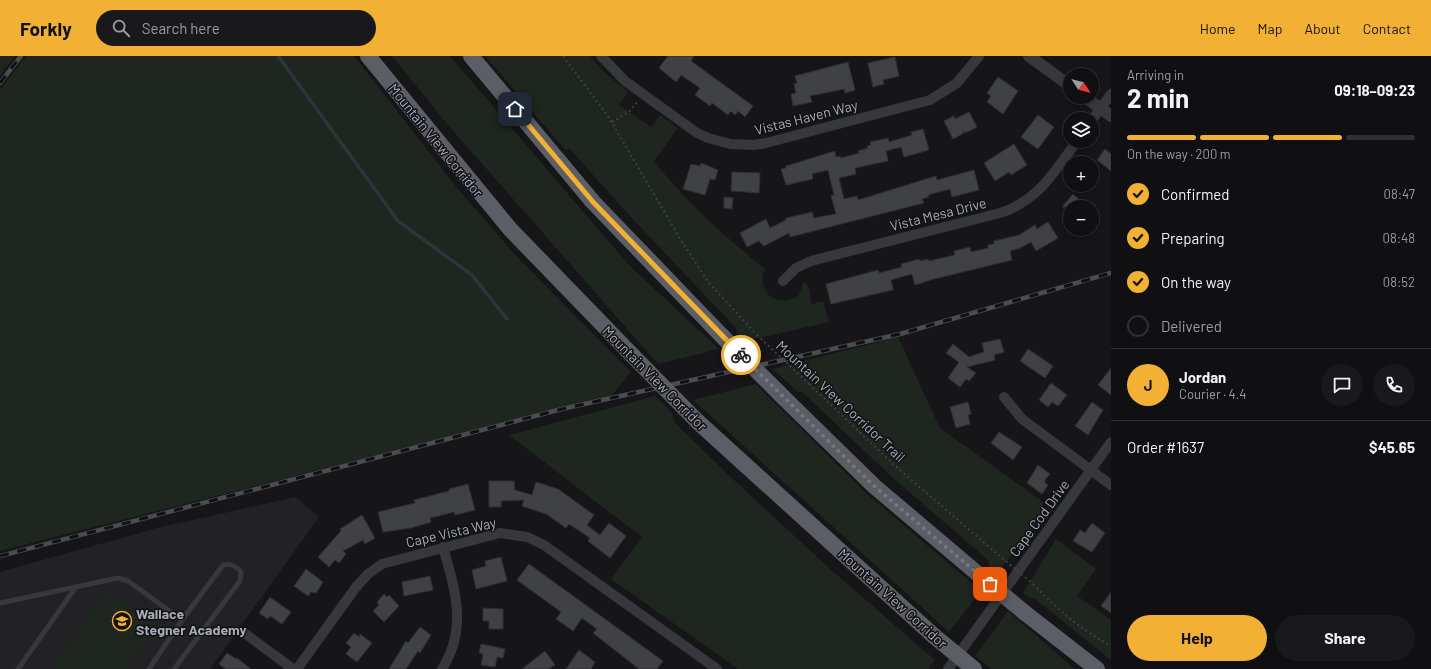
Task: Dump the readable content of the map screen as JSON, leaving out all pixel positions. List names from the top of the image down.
{
  "streets": {
    "highway": ["Mountain View Corridor"],
    "street": [
      "Vistas Haven Way",
      "Vista Mesa Drive",
      "Cape Cod Drive",
      "Cape Vista Way"
    ],
    "path": ["Mountain View Corridor Trail"]
  },
  "places": {
    "school or university": ["Wallace Stegner Academy"]
  },
  "north": "bottom right",
  "page": {
    "header": "Forkly",
    "search": "Search here",
    "nav": [
      "Home",
      "Map",
      "About",
      "Contact"
    ],
    "heading": ["2 min", "Arriving in", "09:18–09:23"],
    "panel": [
      "Jordan",
      "Courier · 4.4",
      "Order #1637",
      "$45.65"
    ],
    "map_buttons": ["+", "−"],
    "bar": "On the way · 200 m",
    "list": [
      ["Confirmed", "08:47"],
      ["Preparing", "08:48"],
      ["On the way", "08:52"],
      "Delivered"
    ],
    "round": "J",
    "buttons": ["Help", "Share"]
  }
}
